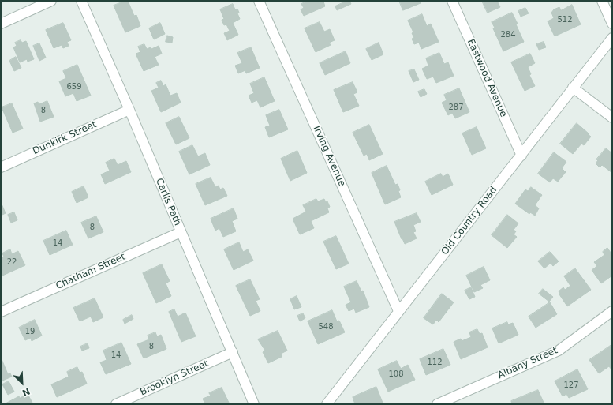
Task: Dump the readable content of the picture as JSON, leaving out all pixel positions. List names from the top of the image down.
{
  "streets": {
    "street": [
      "Eastwood Avenue",
      "Dunkirk Street",
      "Irving Avenue",
      "Carlls Path",
      "Old Country Road",
      "Chatham Street",
      "Albany Street",
      "Brooklyn Street"
    ]
  },
  "crossings": [
    ["Eastwood Avenue", "Old Country Road"],
    ["Dunkirk Street", "Carlls Path"],
    ["Irving Avenue", "Old Country Road"],
    ["Carlls Path", "Chatham Street"],
    ["Carlls Path", "Brooklyn Street"]
  ],
  "house_numbers": [
    "512",
    "284",
    "659",
    "287",
    "8",
    "8",
    "14",
    "22",
    "548",
    "19",
    "8",
    "14",
    "112",
    "108",
    "127"
  ],
  "north": "bottom right"
}
